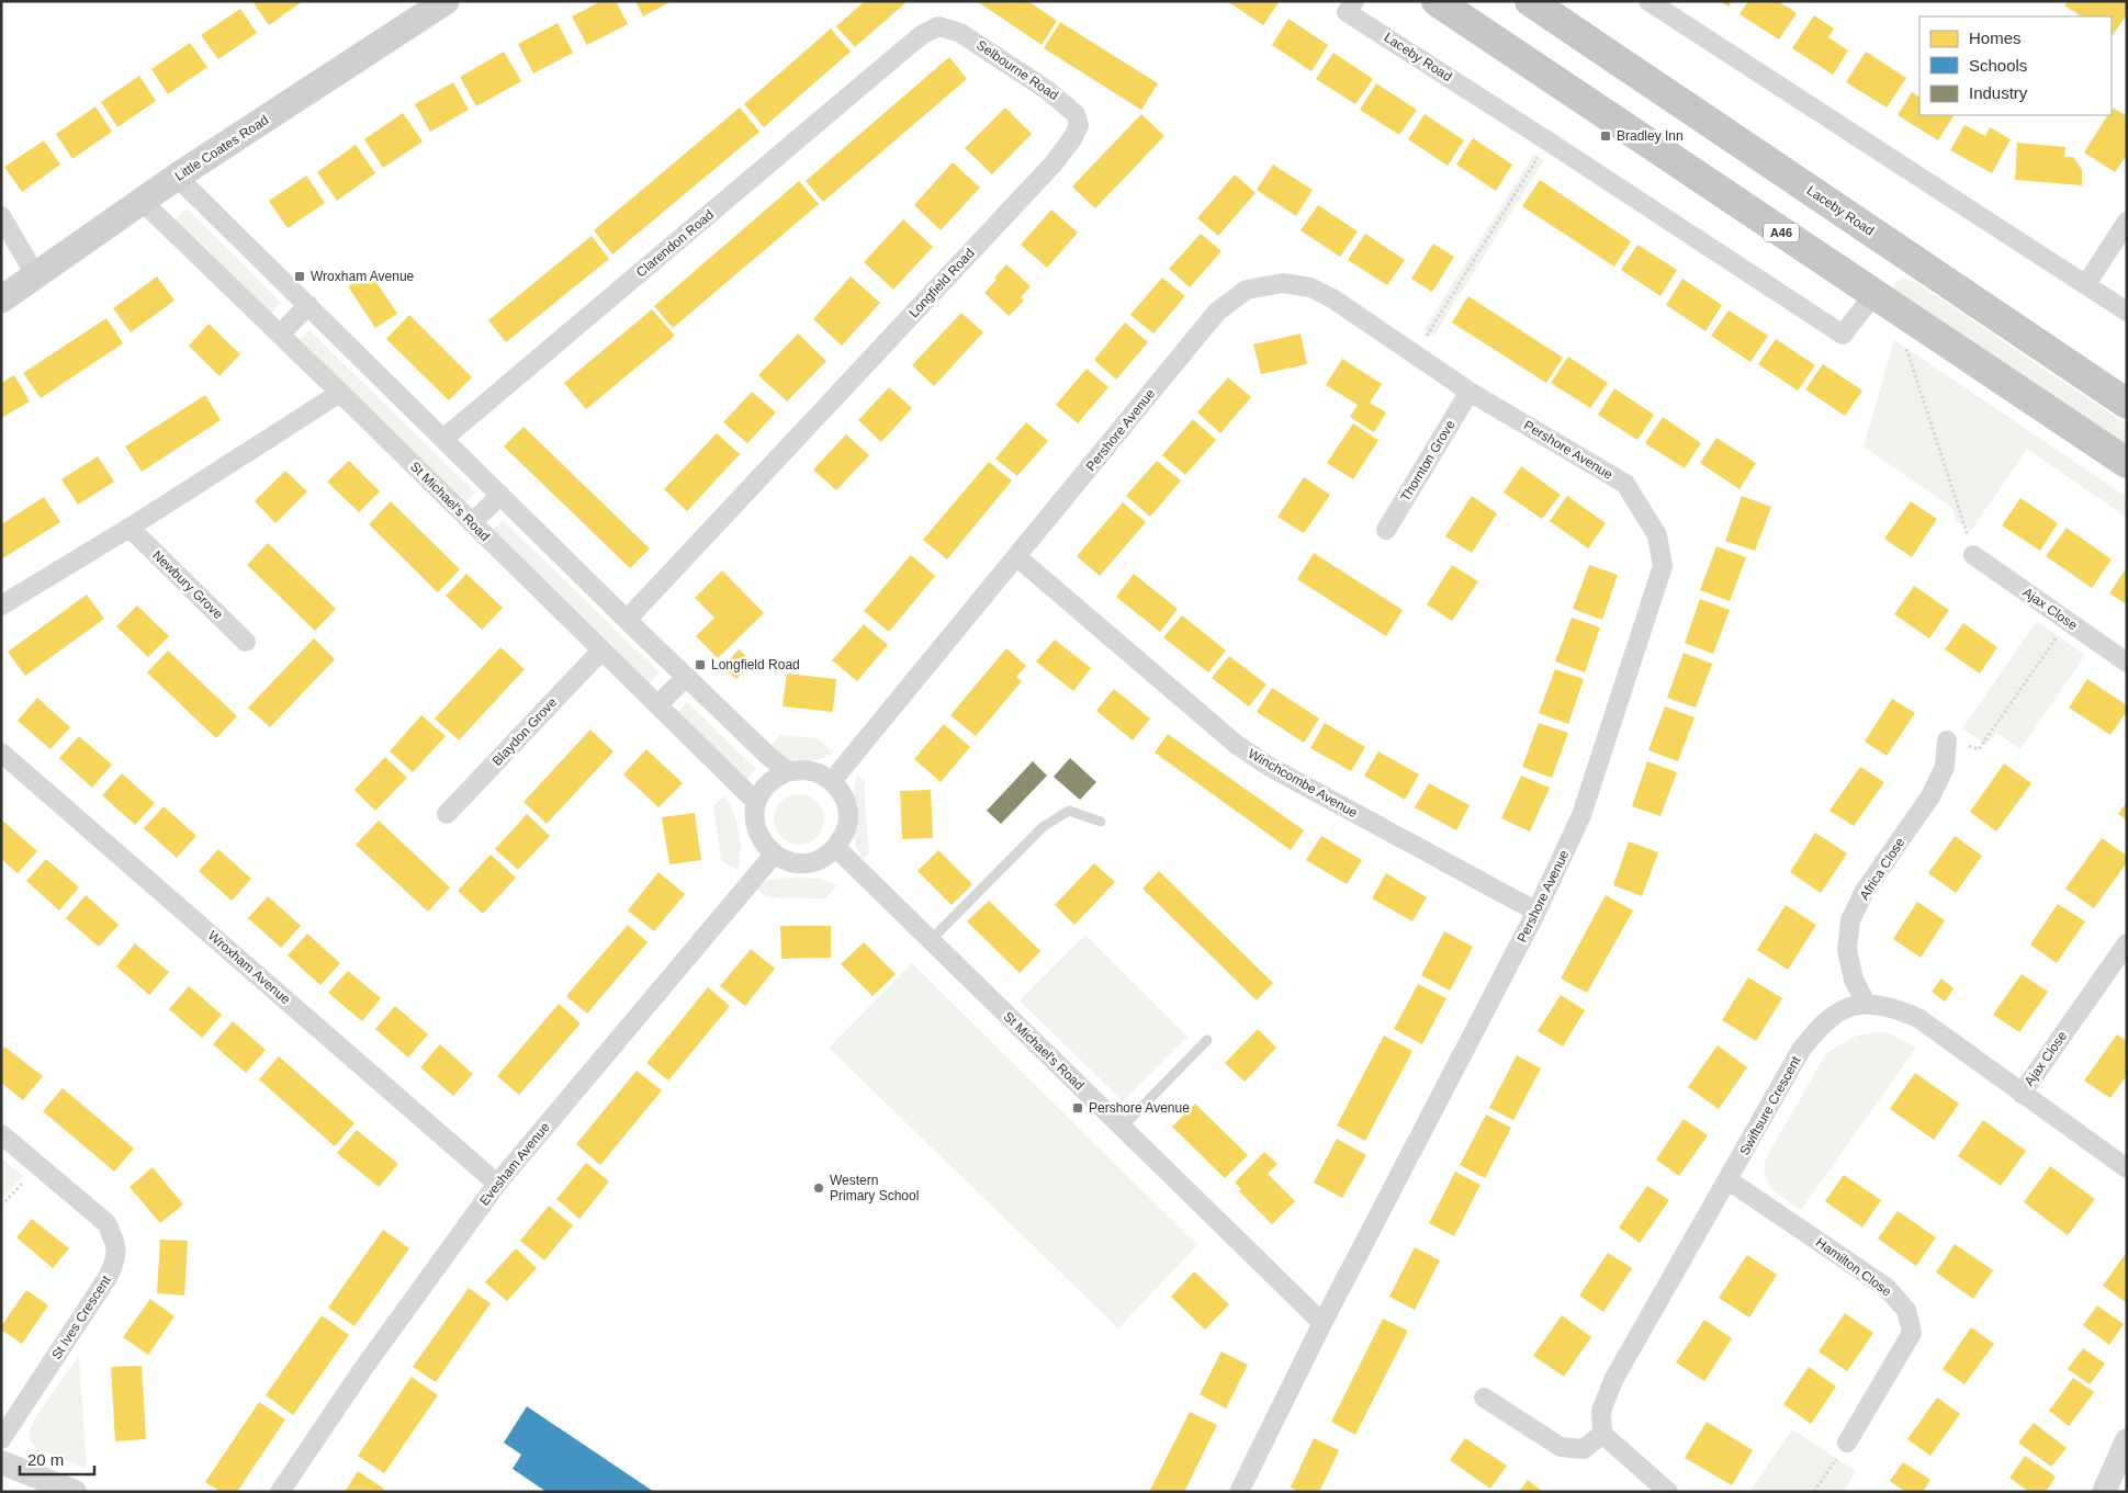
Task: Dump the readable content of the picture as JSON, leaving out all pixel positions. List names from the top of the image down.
{
  "streets": {
    "highway": ["Laceby Road", "A46"],
    "main road": ["Little Coates Road"],
    "street": [
      "Selbourne Road",
      "Clarendon Road",
      "Longfield Road",
      "Pershore Avenue",
      "Thornton Grove",
      "St Michael's Road",
      "Newbury Grove",
      "Ajax Close",
      "Blaydon Grove",
      "Winchcombe Avenue",
      "Africa Close",
      "Wroxham Avenue",
      "Swiftsure Crescent",
      "Evesham Avenue",
      "Hamilton Close",
      "St Ives Crescent"
    ]
  },
  "crossings": [
    ["Laceby Road", "A46"],
    ["Selbourne Road", "Clarendon Road"],
    ["Selbourne Road", "Longfield Road"],
    ["Little Coates Road", "St Michael's Road"],
    ["Pershore Avenue", "Thornton Grove"],
    ["Pershore Avenue", "St Michael's Road"],
    ["Pershore Avenue", "Winchcombe Avenue"],
    ["Pershore Avenue", "Evesham Avenue"],
    ["St Michael's Road", "Blaydon Grove"],
    ["St Michael's Road", "Evesham Avenue"],
    ["Africa Close", "Swiftsure Crescent"],
    ["Wroxham Avenue", "Evesham Avenue"],
    ["Swiftsure Crescent", "Hamilton Close"]
  ],
  "places": {
    "transit": [
      "Bradley Inn",
      "Wroxham Avenue",
      "Longfield Road",
      "Pershore Avenue"
    ],
    "other": ["Western Primary School"]
  },
  "legend": ["Homes", "Schools", "Industry"],
  "scale_bar": "20 m"
}
